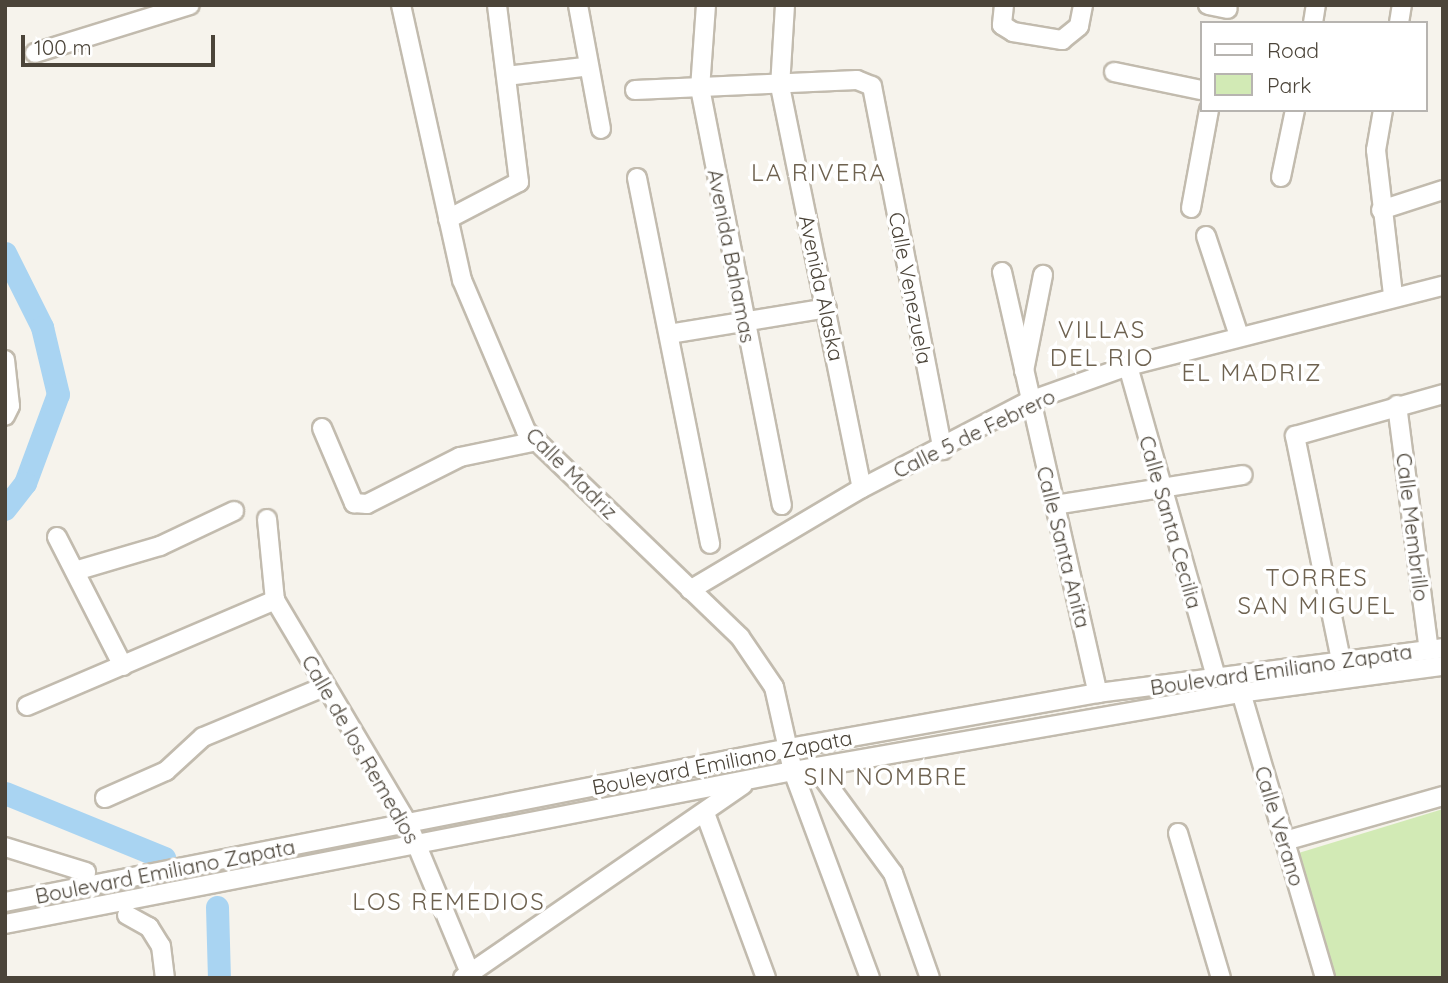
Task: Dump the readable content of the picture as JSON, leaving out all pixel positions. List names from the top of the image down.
{
  "streets": {
    "street": [
      "Avenida Bahamas",
      "Avenida Alaska",
      "Calle Venezuela",
      "Calle 5 de Febrero",
      "Calle Madriz",
      "Calle Santa Cecilia",
      "Calle Membrillo",
      "Calle Santa Anita",
      "Boulevard Emiliano Zapata",
      "Calle de los Remedios",
      "Calle Verano"
    ]
  },
  "crossings": [
    ["Avenida Alaska", "Calle Venezuela"],
    ["Avenida Alaska", "Calle 5 de Febrero"],
    ["Calle Venezuela", "Calle 5 de Febrero"],
    ["Calle 5 de Febrero", "Calle Madriz"],
    ["Calle 5 de Febrero", "Calle Santa Cecilia"],
    ["Calle 5 de Febrero", "Calle Santa Anita"],
    ["Calle Madriz", "Boulevard Emiliano Zapata"],
    ["Calle Santa Cecilia", "Boulevard Emiliano Zapata"],
    ["Calle Membrillo", "Boulevard Emiliano Zapata"],
    ["Calle Santa Anita", "Boulevard Emiliano Zapata"],
    ["Boulevard Emiliano Zapata", "Calle de los Remedios"],
    ["Boulevard Emiliano Zapata", "Calle Verano"]
  ],
  "districts": [
    "LA RIVERA",
    "VILLAS DEL RIO",
    "EL MADRIZ",
    "TORRES SAN MIGUEL",
    "SIN NOMBRE",
    "LOS REMEDIOS"
  ],
  "legend": ["Road", "Park"],
  "scale_bar": "100 m"
}
